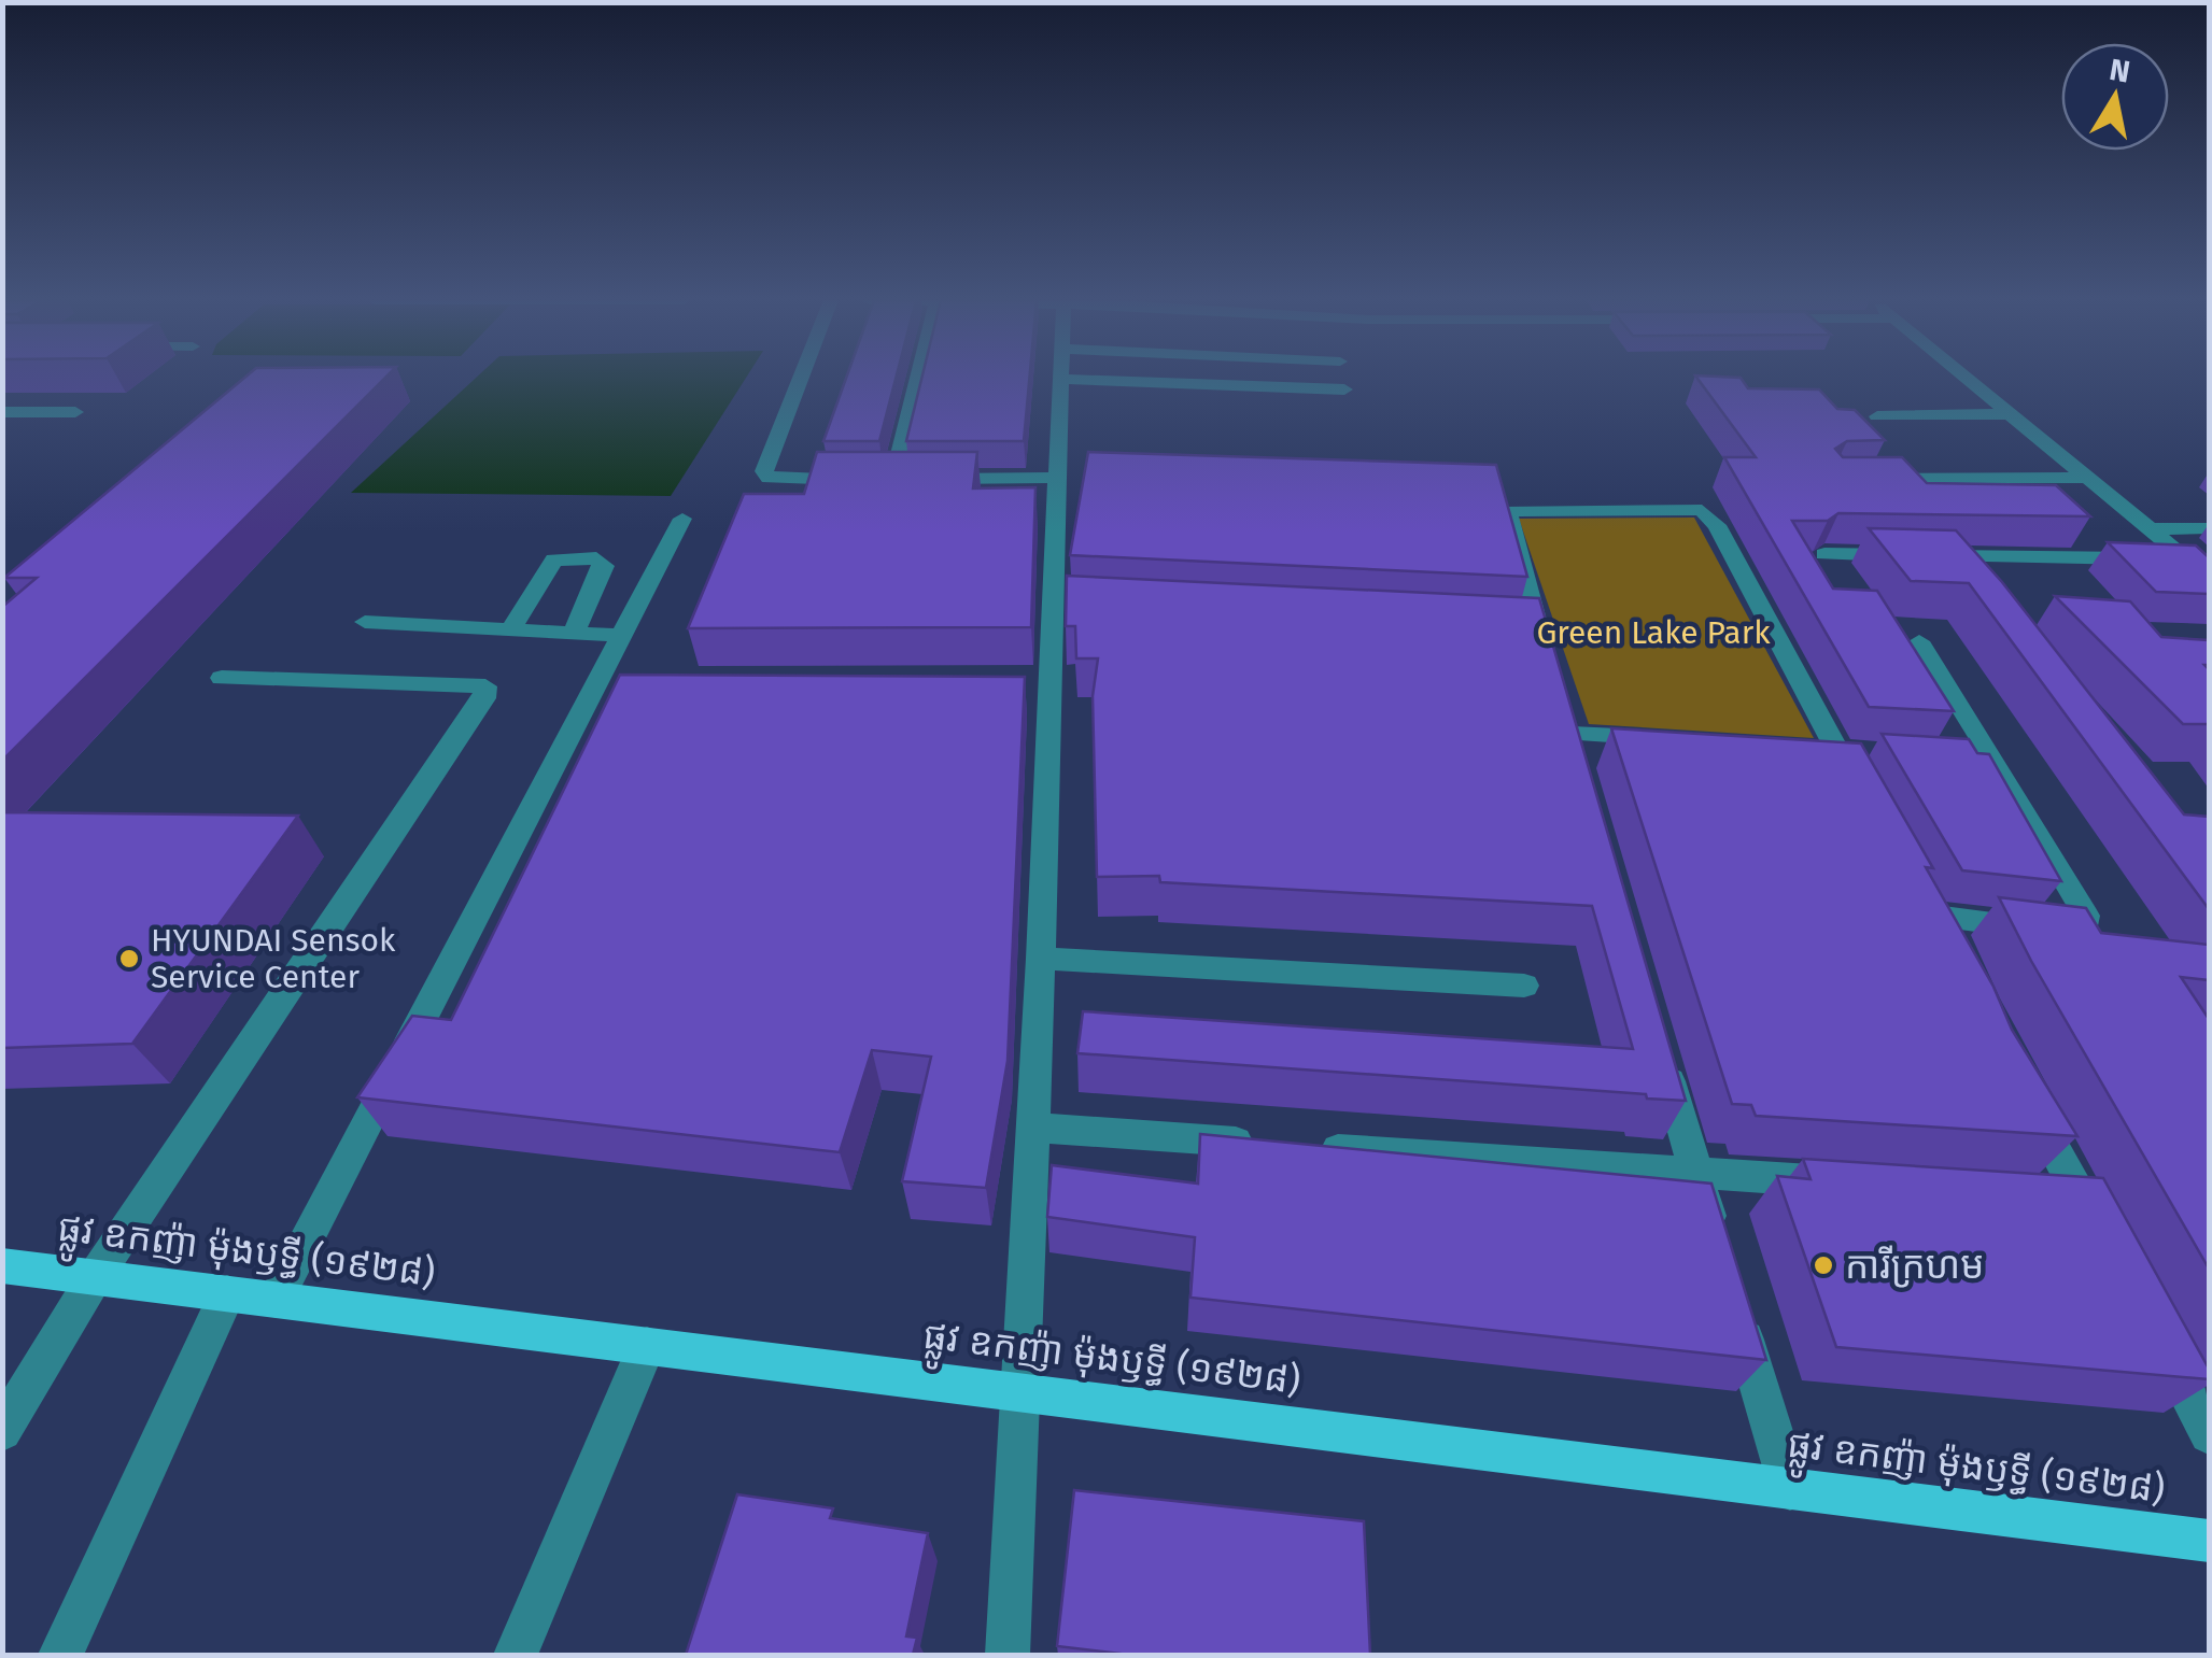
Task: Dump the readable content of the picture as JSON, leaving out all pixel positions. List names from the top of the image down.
{
  "streets": {
    "main road": ["ផ្លូវ ឧកញ៉ា ម៉ុងឫទ្ធី (១៩២៨)"]
  },
  "parks": ["Green Lake Park"],
  "places": ["HYUNDAI Sensok Service Center", "ការីក្រហម"],
  "north": "top"
}
